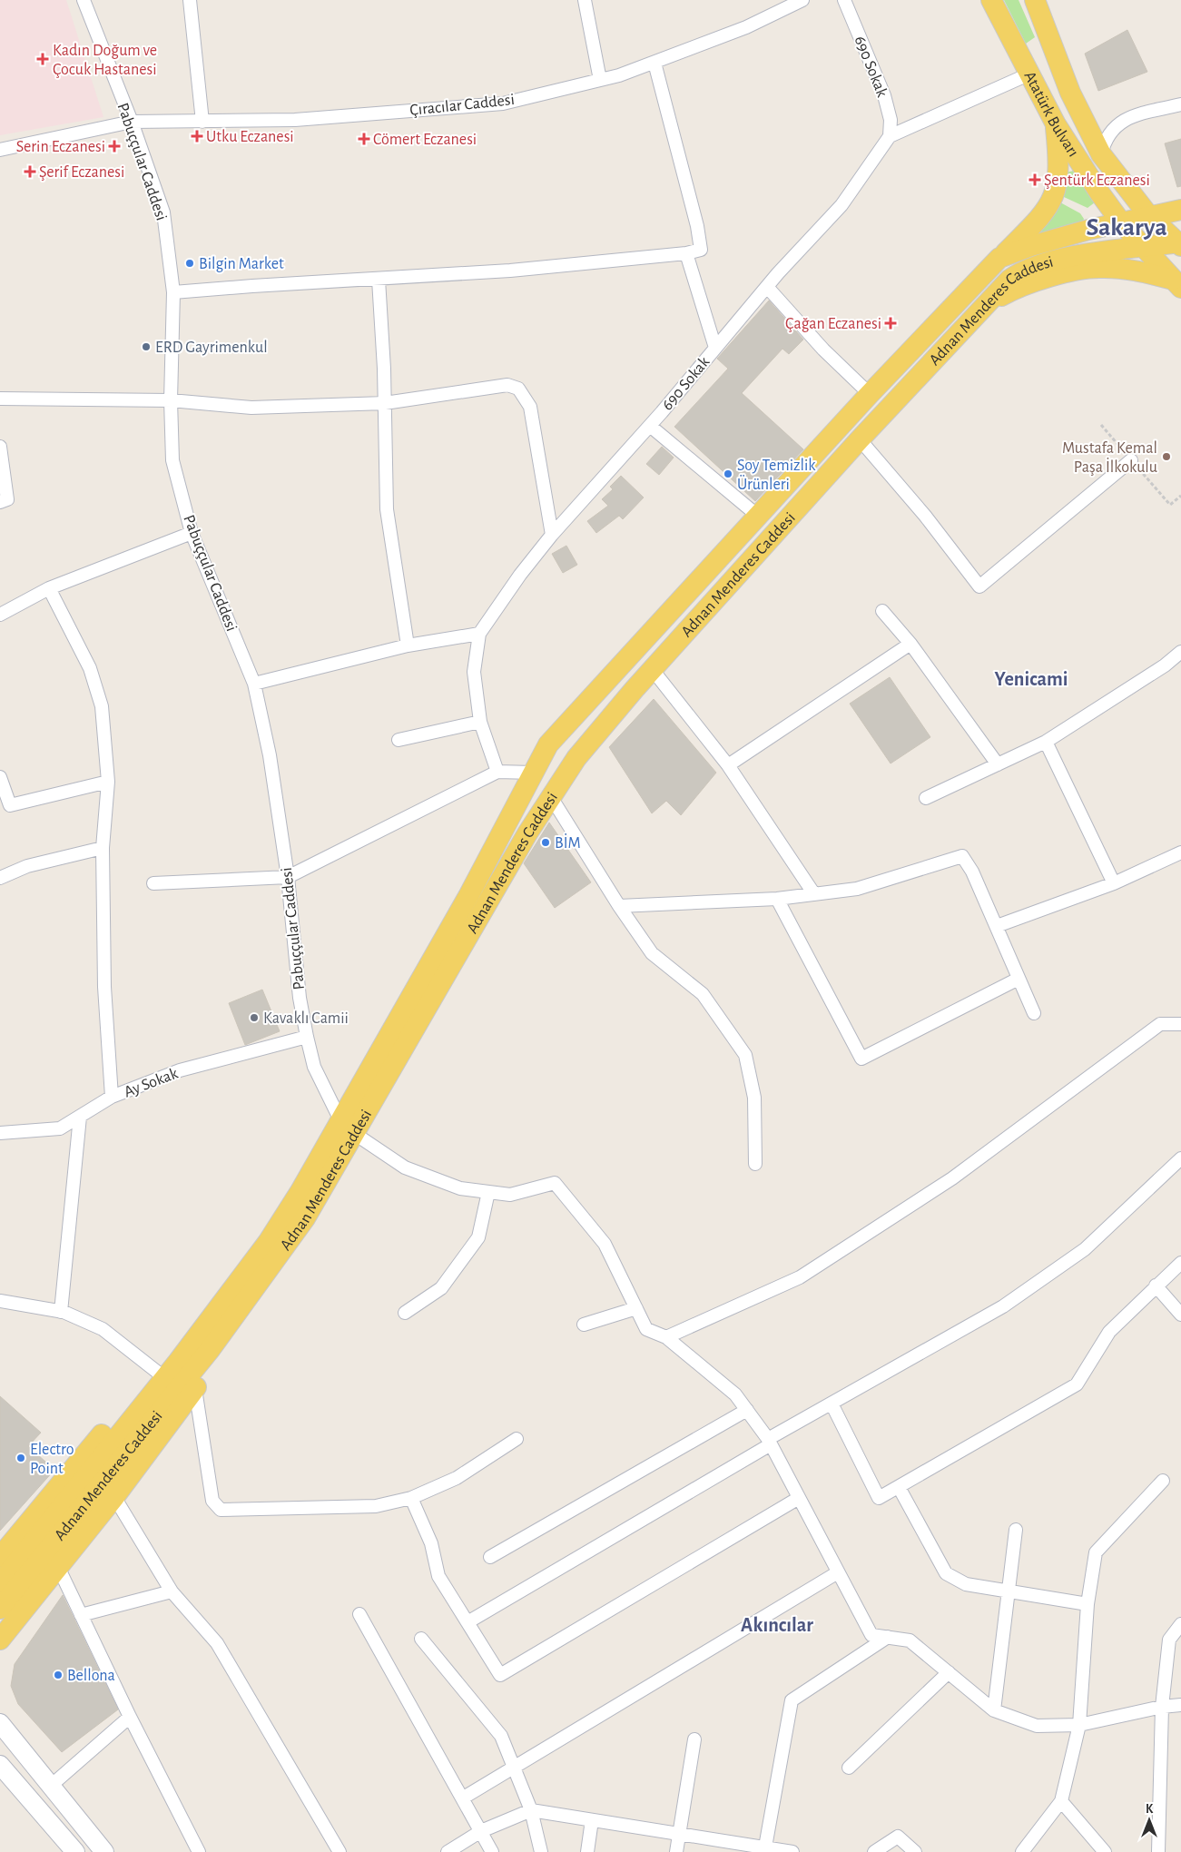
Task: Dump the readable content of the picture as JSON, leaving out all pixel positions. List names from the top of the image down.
{
  "streets": {
    "main road": ["Atatürk Bulvarı", "Adnan Menderes Caddesi"],
    "street": [
      "690 Sokak",
      "Çıracılar Caddesi",
      "Pabuççular Caddesi",
      "Ay Sokak"
    ]
  },
  "crossings": [
    ["Çıracılar Caddesi", "Pabuççular Caddesi"],
    ["Atatürk Bulvarı", "Adnan Menderes Caddesi"],
    ["Pabuççular Caddesi", "Adnan Menderes Caddesi"],
    ["Pabuççular Caddesi", "Ay Sokak"]
  ],
  "districts": ["Sakarya", "Yenicami", "Akıncılar"],
  "places": {
    "health": [
      "Kadın Doğum ve Çocuk Hastanesi",
      "Utku Eczanesi",
      "Cömert Eczanesi",
      "Serin Eczanesi",
      "Şerif Eczanesi",
      "Şentürk Eczanesi",
      "Çağan Eczanesi"
    ],
    "other": [
      "Bilgin Market",
      "ERD Gayrimenkul",
      "Mustafa Kemal Paşa İlkokulu",
      "Soy Temizlik Ürünleri",
      "BİM",
      "Kavaklı Camii",
      "Electro Point",
      "Bellona"
    ]
  },
  "north": "top"
}
